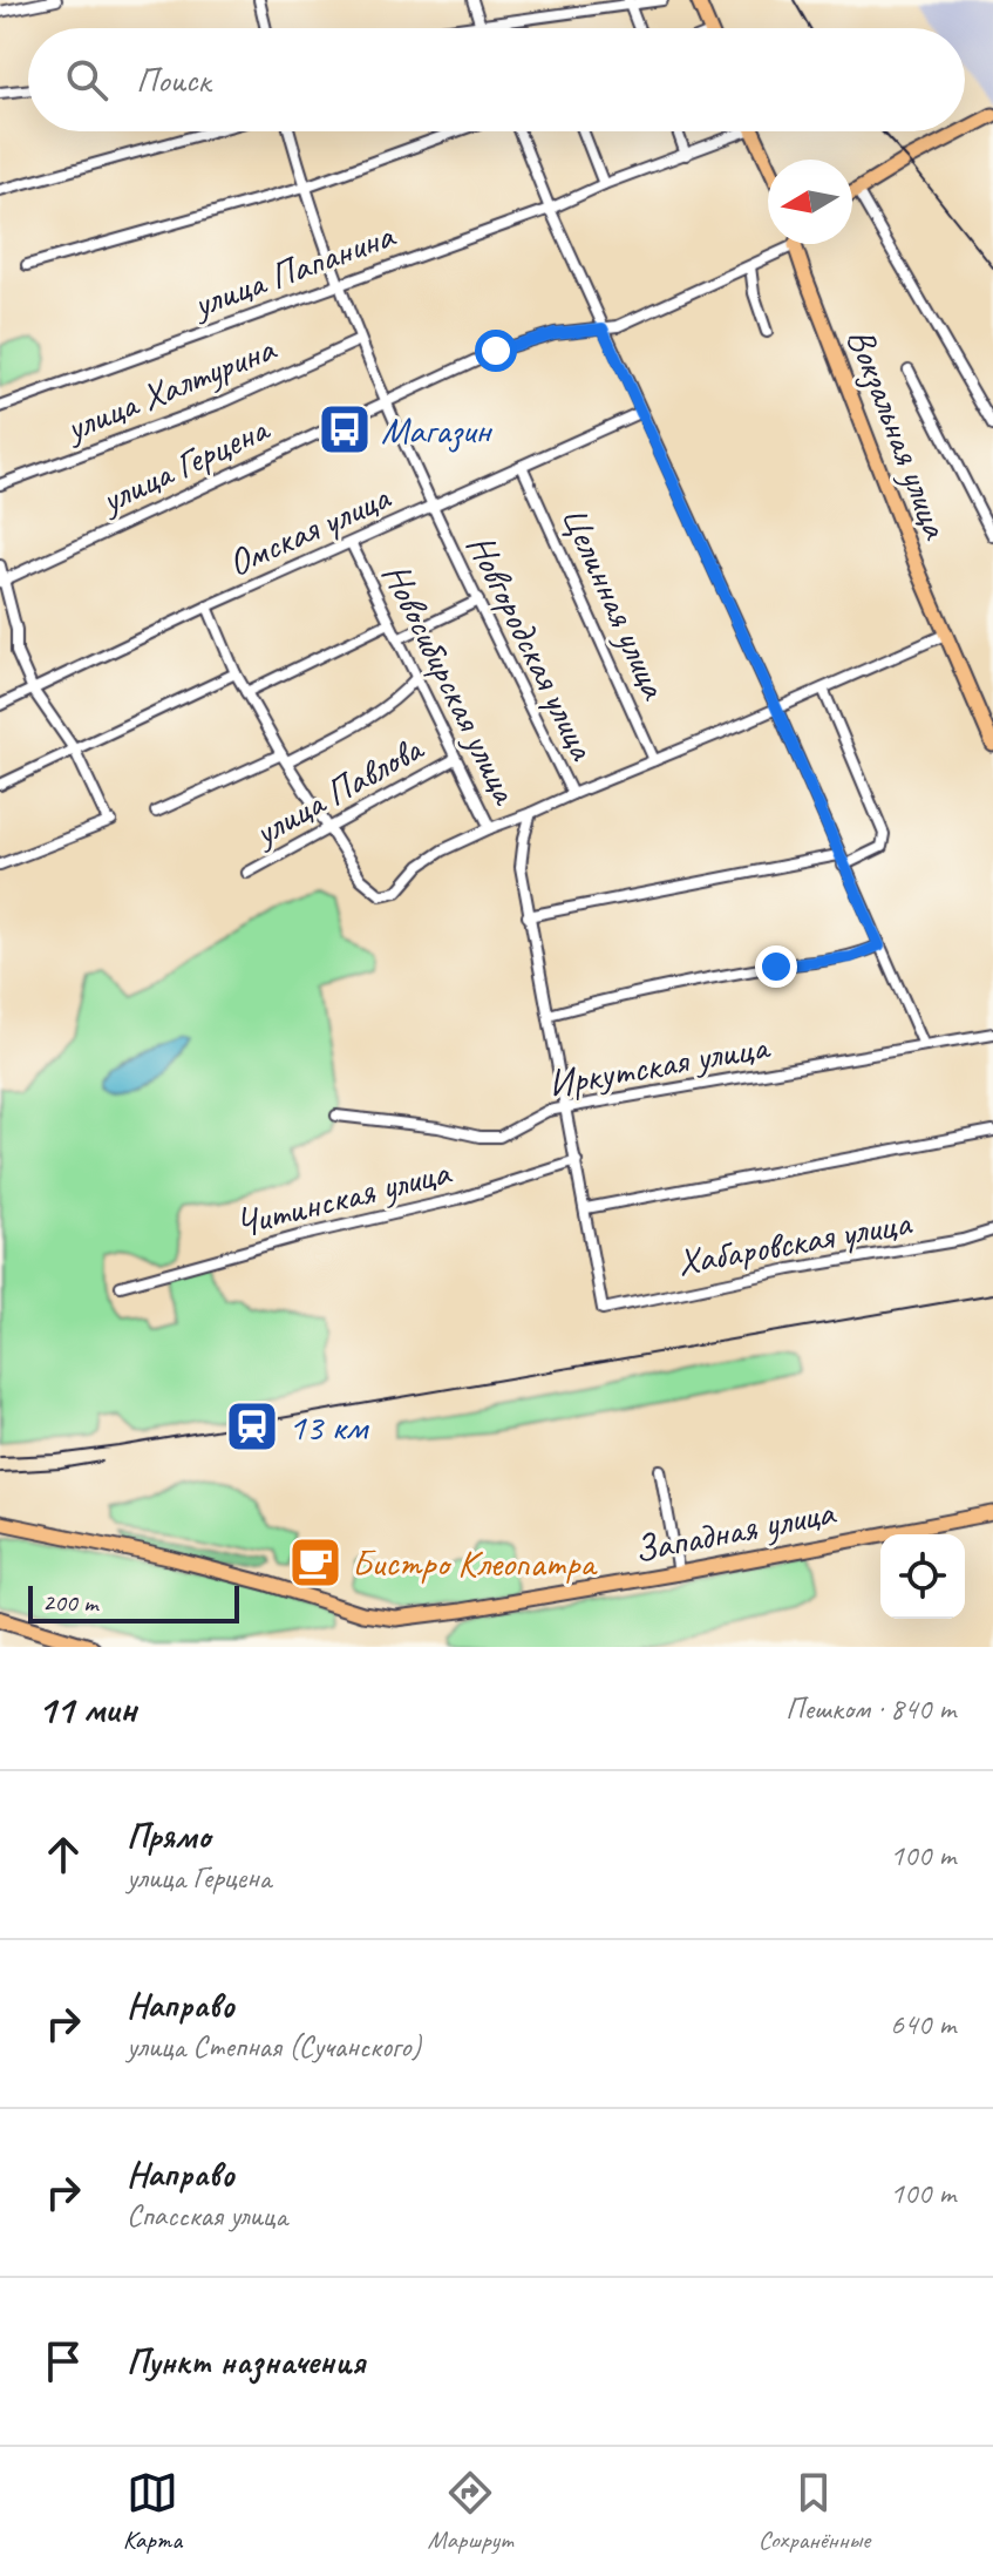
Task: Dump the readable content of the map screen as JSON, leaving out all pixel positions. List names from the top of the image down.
{
  "streets": {
    "main road": ["Вокзальная улица", "Западная улица"],
    "street": [
      "улица Папанина",
      "улица Халтурина",
      "улица Герцена",
      "Омская улица",
      "Целинная улица",
      "Новгородская улица",
      "Новосибирская улица",
      "улица Павлова",
      "Иркутская улица",
      "Читинская улица",
      "Хабаровская улица"
    ]
  },
  "crossings": [
    ["улица Папанина", "Новгородская улица"],
    ["улица Халтурина", "Новгородская улица"],
    ["улица Герцена", "Новгородская улица"],
    ["Омская улица", "Целинная улица"],
    ["Омская улица", "Новгородская улица"],
    ["Омская улица", "Новосибирская улица"],
    ["Новгородская улица", "Новосибирская улица"],
    ["Новосибирская улица", "улица Павлова"]
  ],
  "places": {
    "bus stop": ["Магазин"],
    "station": ["13 км"],
    "cafe": ["Бистро Клеопатра"]
  },
  "scale_bar": "200 m",
  "north": "left",
  "page": {
    "search": "Поиск",
    "scale": "200 m",
    "heading": ["11 мин", "Пешком · 840 m"],
    "list": [
      ["Прямо", "улица Герцена", "100 m"],
      ["Направо", "улица Степная (Сучанского)", "640 m"],
      ["Направо", "Спасская улица", "100 m"],
      "Пункт назначения"
    ],
    "nav": ["Карта", "Маршрут", "Сохранённые"]
  }
}
